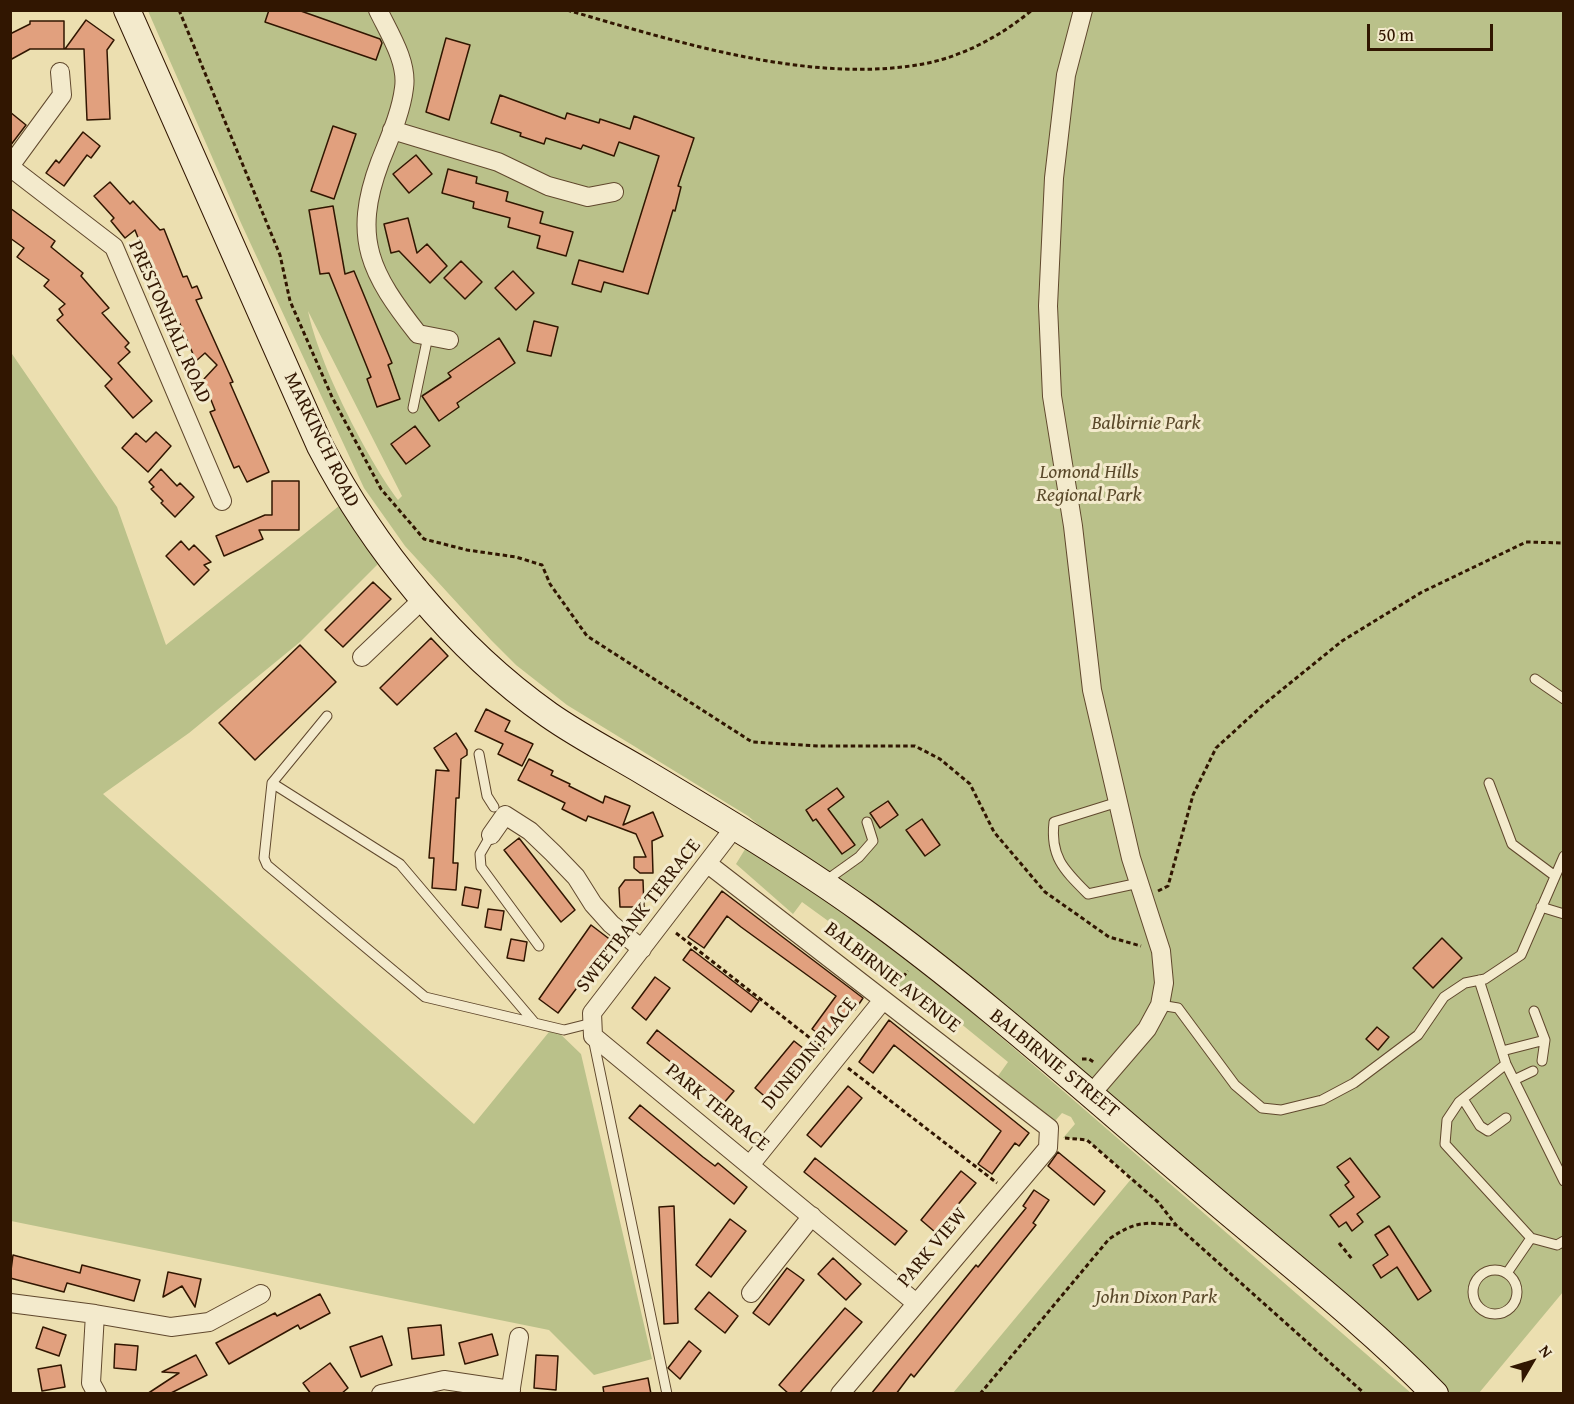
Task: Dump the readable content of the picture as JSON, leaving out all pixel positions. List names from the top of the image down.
{
  "streets": {
    "main road": ["MARKINCH ROAD", "BALBIRNIE STREET"],
    "street": [
      "PRESTONHALL ROAD",
      "SWEETBANK TERRACE",
      "BALBIRNIE AVENUE",
      "DUNEDIN PLACE",
      "PARK TERRACE",
      "PARK VIEW"
    ]
  },
  "crossings": [
    ["MARKINCH ROAD", "BALBIRNIE STREET"],
    ["SWEETBANK TERRACE", "BALBIRNIE AVENUE"],
    ["SWEETBANK TERRACE", "BALBIRNIE STREET"],
    ["SWEETBANK TERRACE", "PARK TERRACE"],
    ["BALBIRNIE AVENUE", "DUNEDIN PLACE"],
    ["BALBIRNIE AVENUE", "PARK VIEW"],
    ["DUNEDIN PLACE", "PARK TERRACE"],
    ["PARK TERRACE", "PARK VIEW"]
  ],
  "parks": ["Balbirnie Park", "Lomond Hills Regional Park", "John Dixon Park"],
  "scale_bar": "50 m",
  "north": "top right"
}
